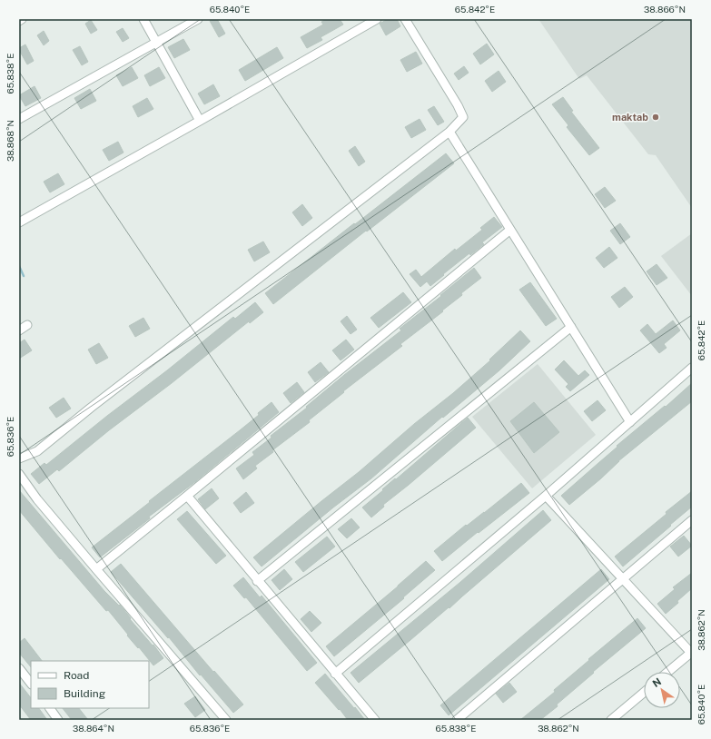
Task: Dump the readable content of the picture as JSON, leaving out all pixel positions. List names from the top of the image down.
{
  "places": ["maktab"],
  "legend": ["Road", "Building"],
  "north": "top left",
  "coordinates": [
    "65.840°E",
    "65.842°E",
    "38.866°N",
    "65.838°E",
    "38.868°N",
    "65.836°E",
    "38.862°N",
    "38.864°N"
  ]
}
